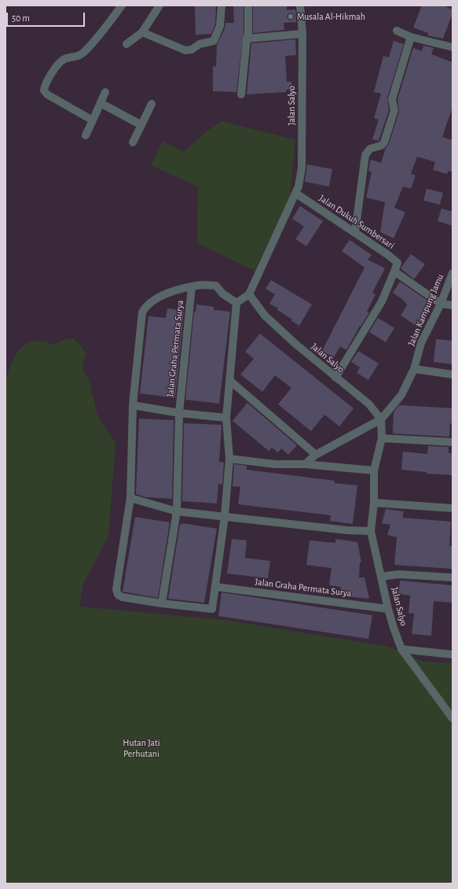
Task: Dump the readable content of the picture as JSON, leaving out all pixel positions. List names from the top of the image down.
{
  "streets": {
    "street": [
      "Jalan Salyo",
      "Jalan Dukuh Sumbersari",
      "Jalan Kampung Jamu",
      "Jalan Graha Permata Surya"
    ]
  },
  "crossings": [
    ["Jalan Salyo", "Jalan Dukuh Sumbersari"],
    ["Jalan Salyo", "Jalan Kampung Jamu"],
    ["Jalan Salyo", "Jalan Graha Permata Surya"]
  ],
  "parks": ["Hutan Jati Perhutani"],
  "places": ["Musala Al-Hikmah"],
  "scale_bar": "50 m"
}
